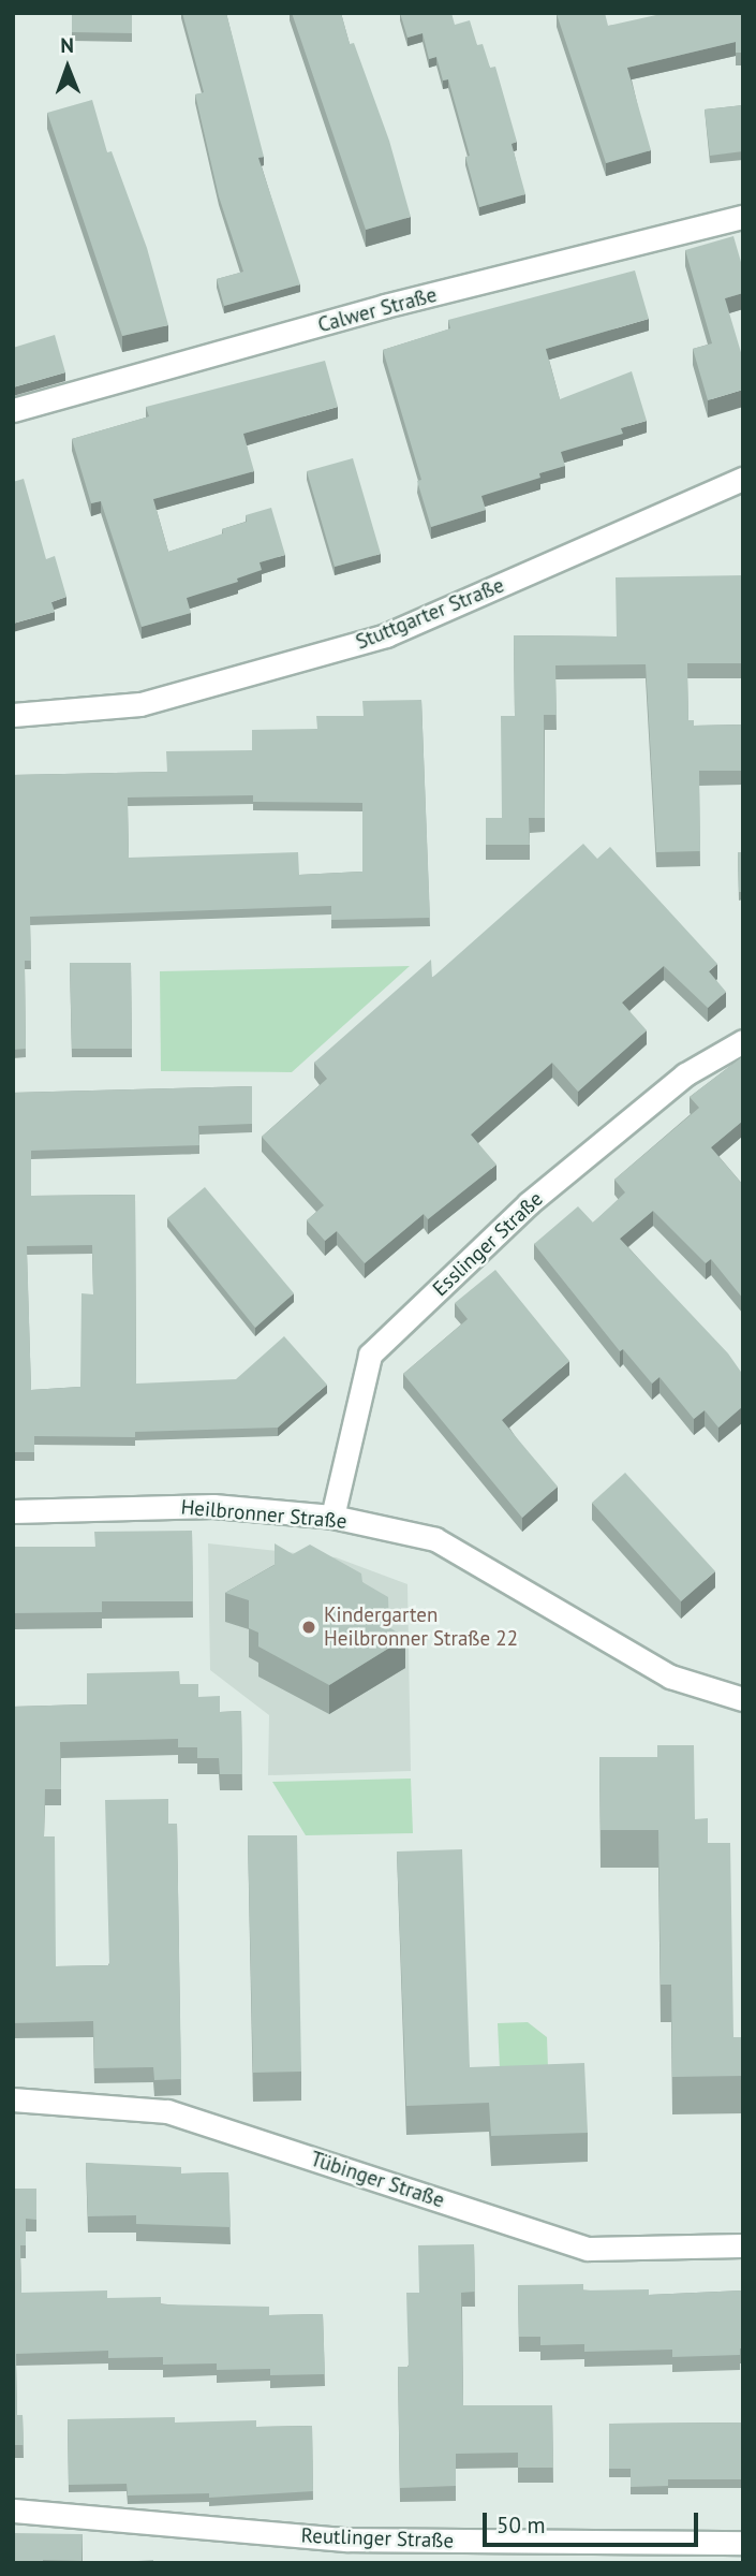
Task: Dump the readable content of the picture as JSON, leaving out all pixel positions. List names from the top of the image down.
{
  "streets": {
    "street": [
      "Calwer Straße",
      "Stuttgarter Straße",
      "Esslinger Straße",
      "Heilbronner Straße",
      "Tübinger Straße",
      "Reutlinger Straße"
    ]
  },
  "crossings": [
    ["Esslinger Straße", "Heilbronner Straße"]
  ],
  "places": ["Kindergarten Heilbronner Straße 22"],
  "scale_bar": "50 m",
  "north": "top"
}
